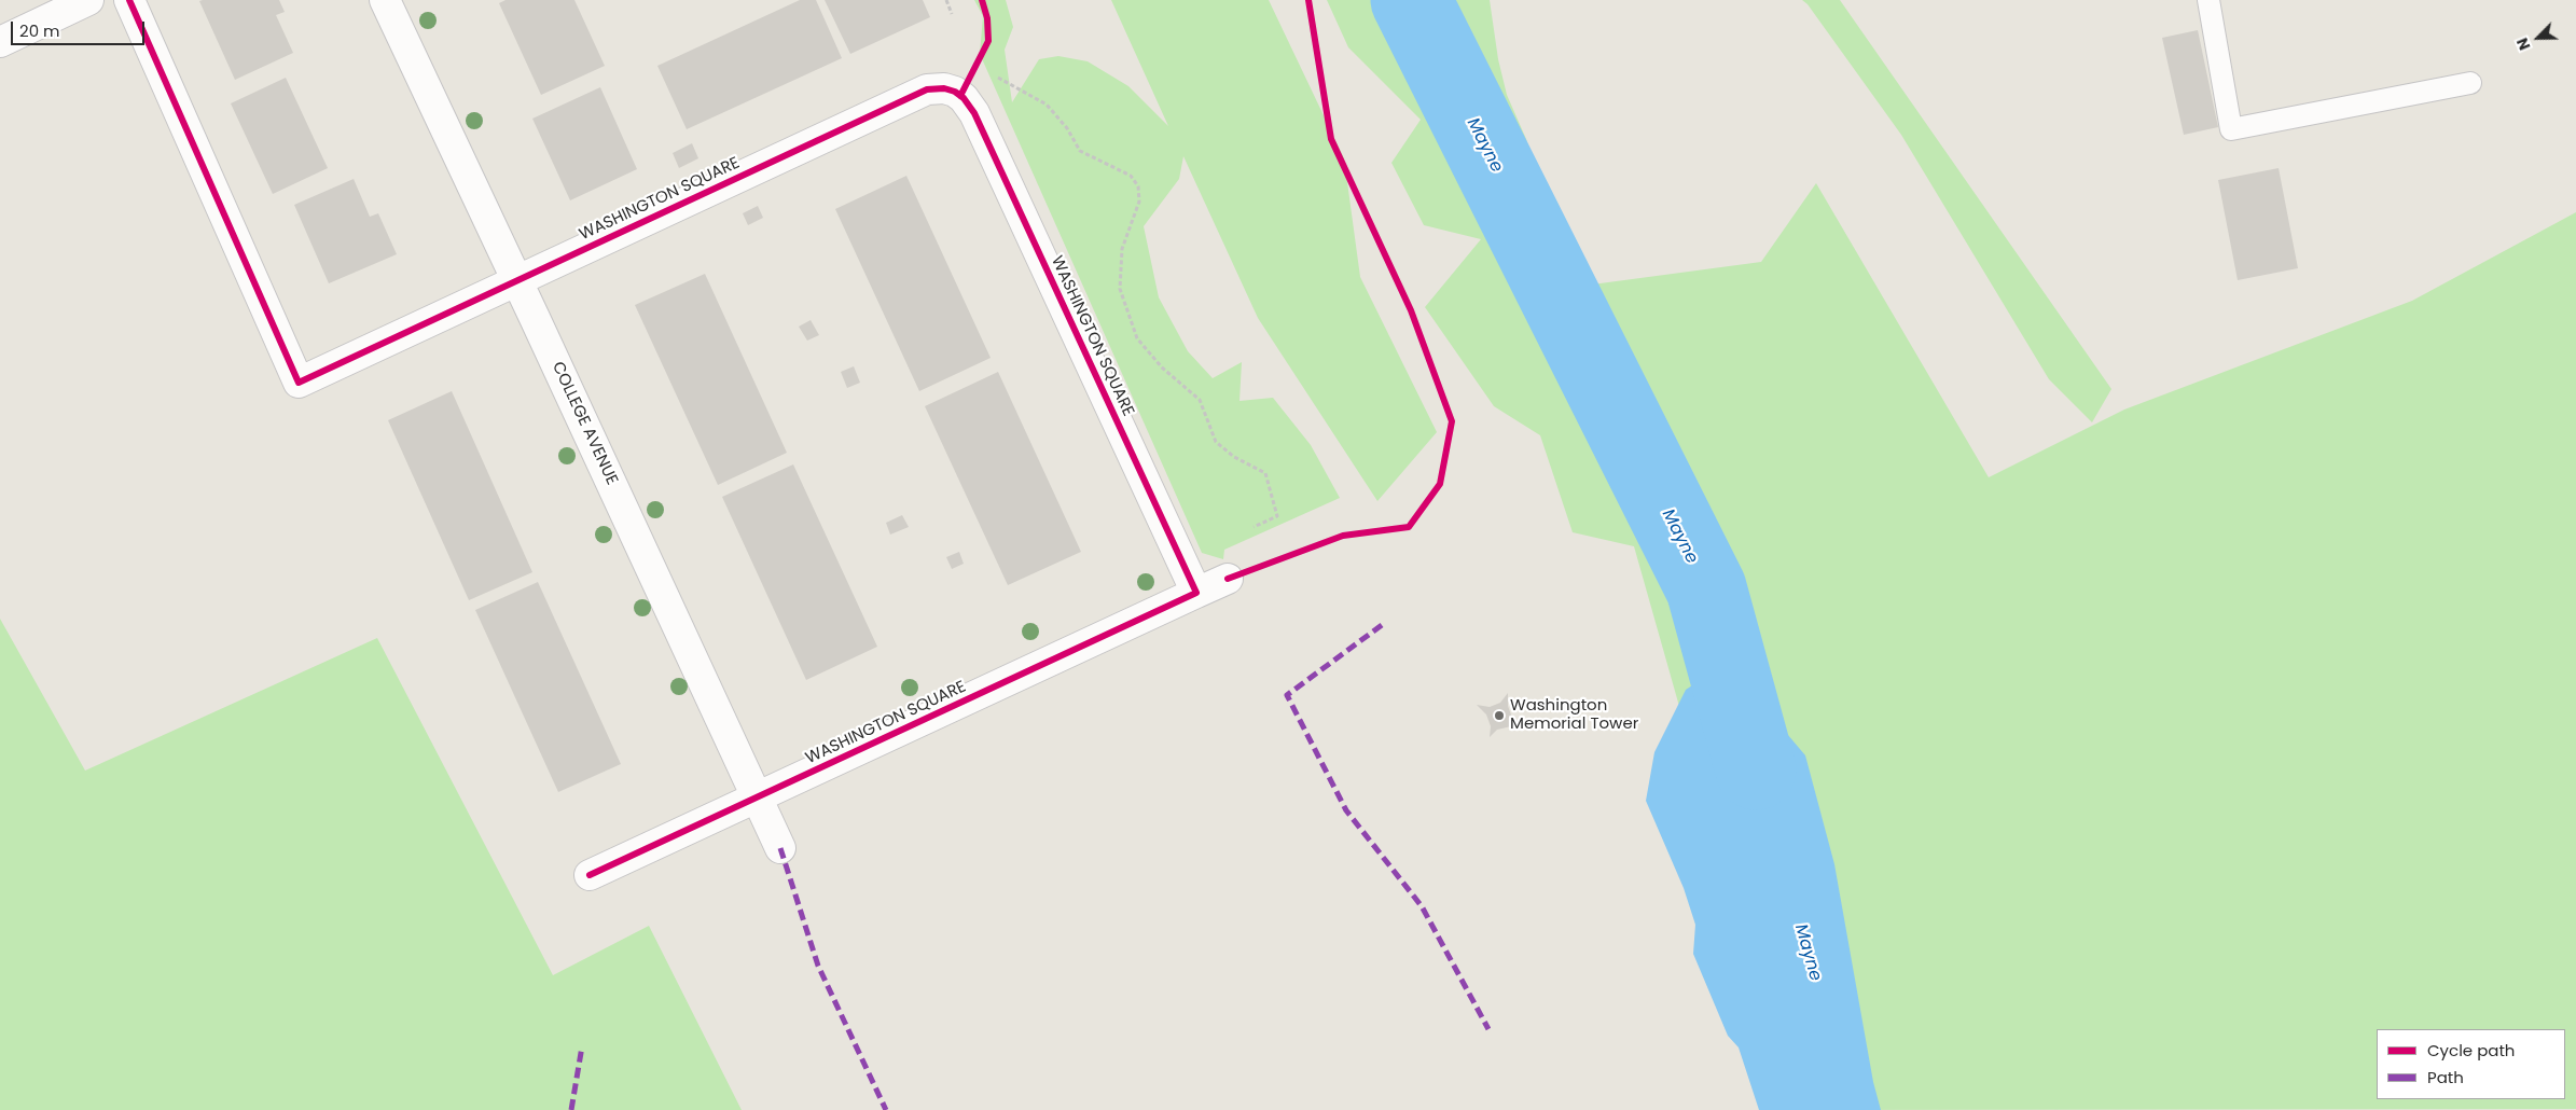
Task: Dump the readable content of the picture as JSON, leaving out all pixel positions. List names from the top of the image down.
{
  "streets": {
    "street": ["WASHINGTON SQUARE", "COLLEGE AVENUE"]
  },
  "crossings": [
    ["WASHINGTON SQUARE", "COLLEGE AVENUE"]
  ],
  "water": ["Mayne"],
  "places": ["Washington Memorial Tower"],
  "legend": ["Cycle path", "Path"],
  "scale_bar": "20 m",
  "north": "bottom left"
}
